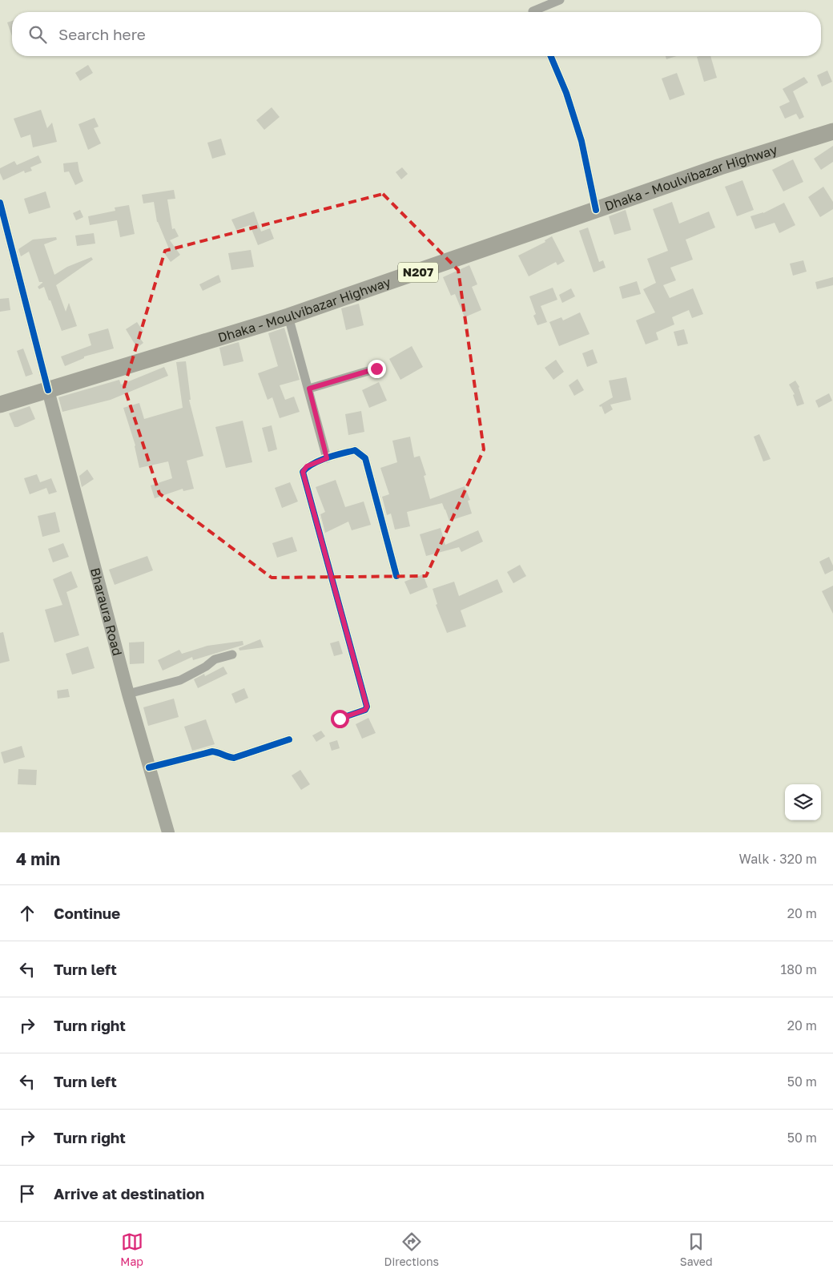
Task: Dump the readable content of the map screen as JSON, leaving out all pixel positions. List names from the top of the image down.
{
  "streets": {
    "highway": ["Dhaka - Moulvibazar Highway", "N207"],
    "main road": ["Bharaura Road"]
  },
  "crossings": [
    ["Dhaka - Moulvibazar Highway", "Bharaura Road"]
  ],
  "page": {
    "search": "Search here",
    "heading": ["4 min", "Walk · 320 m"],
    "list": [
      ["Continue", "20 m"],
      ["Turn left", "180 m"],
      ["Turn right", "20 m"],
      ["Turn left", "50 m"],
      ["Turn right", "50 m"],
      "Arrive at destination"
    ],
    "nav": ["Map", "Directions", "Saved"]
  }
}
